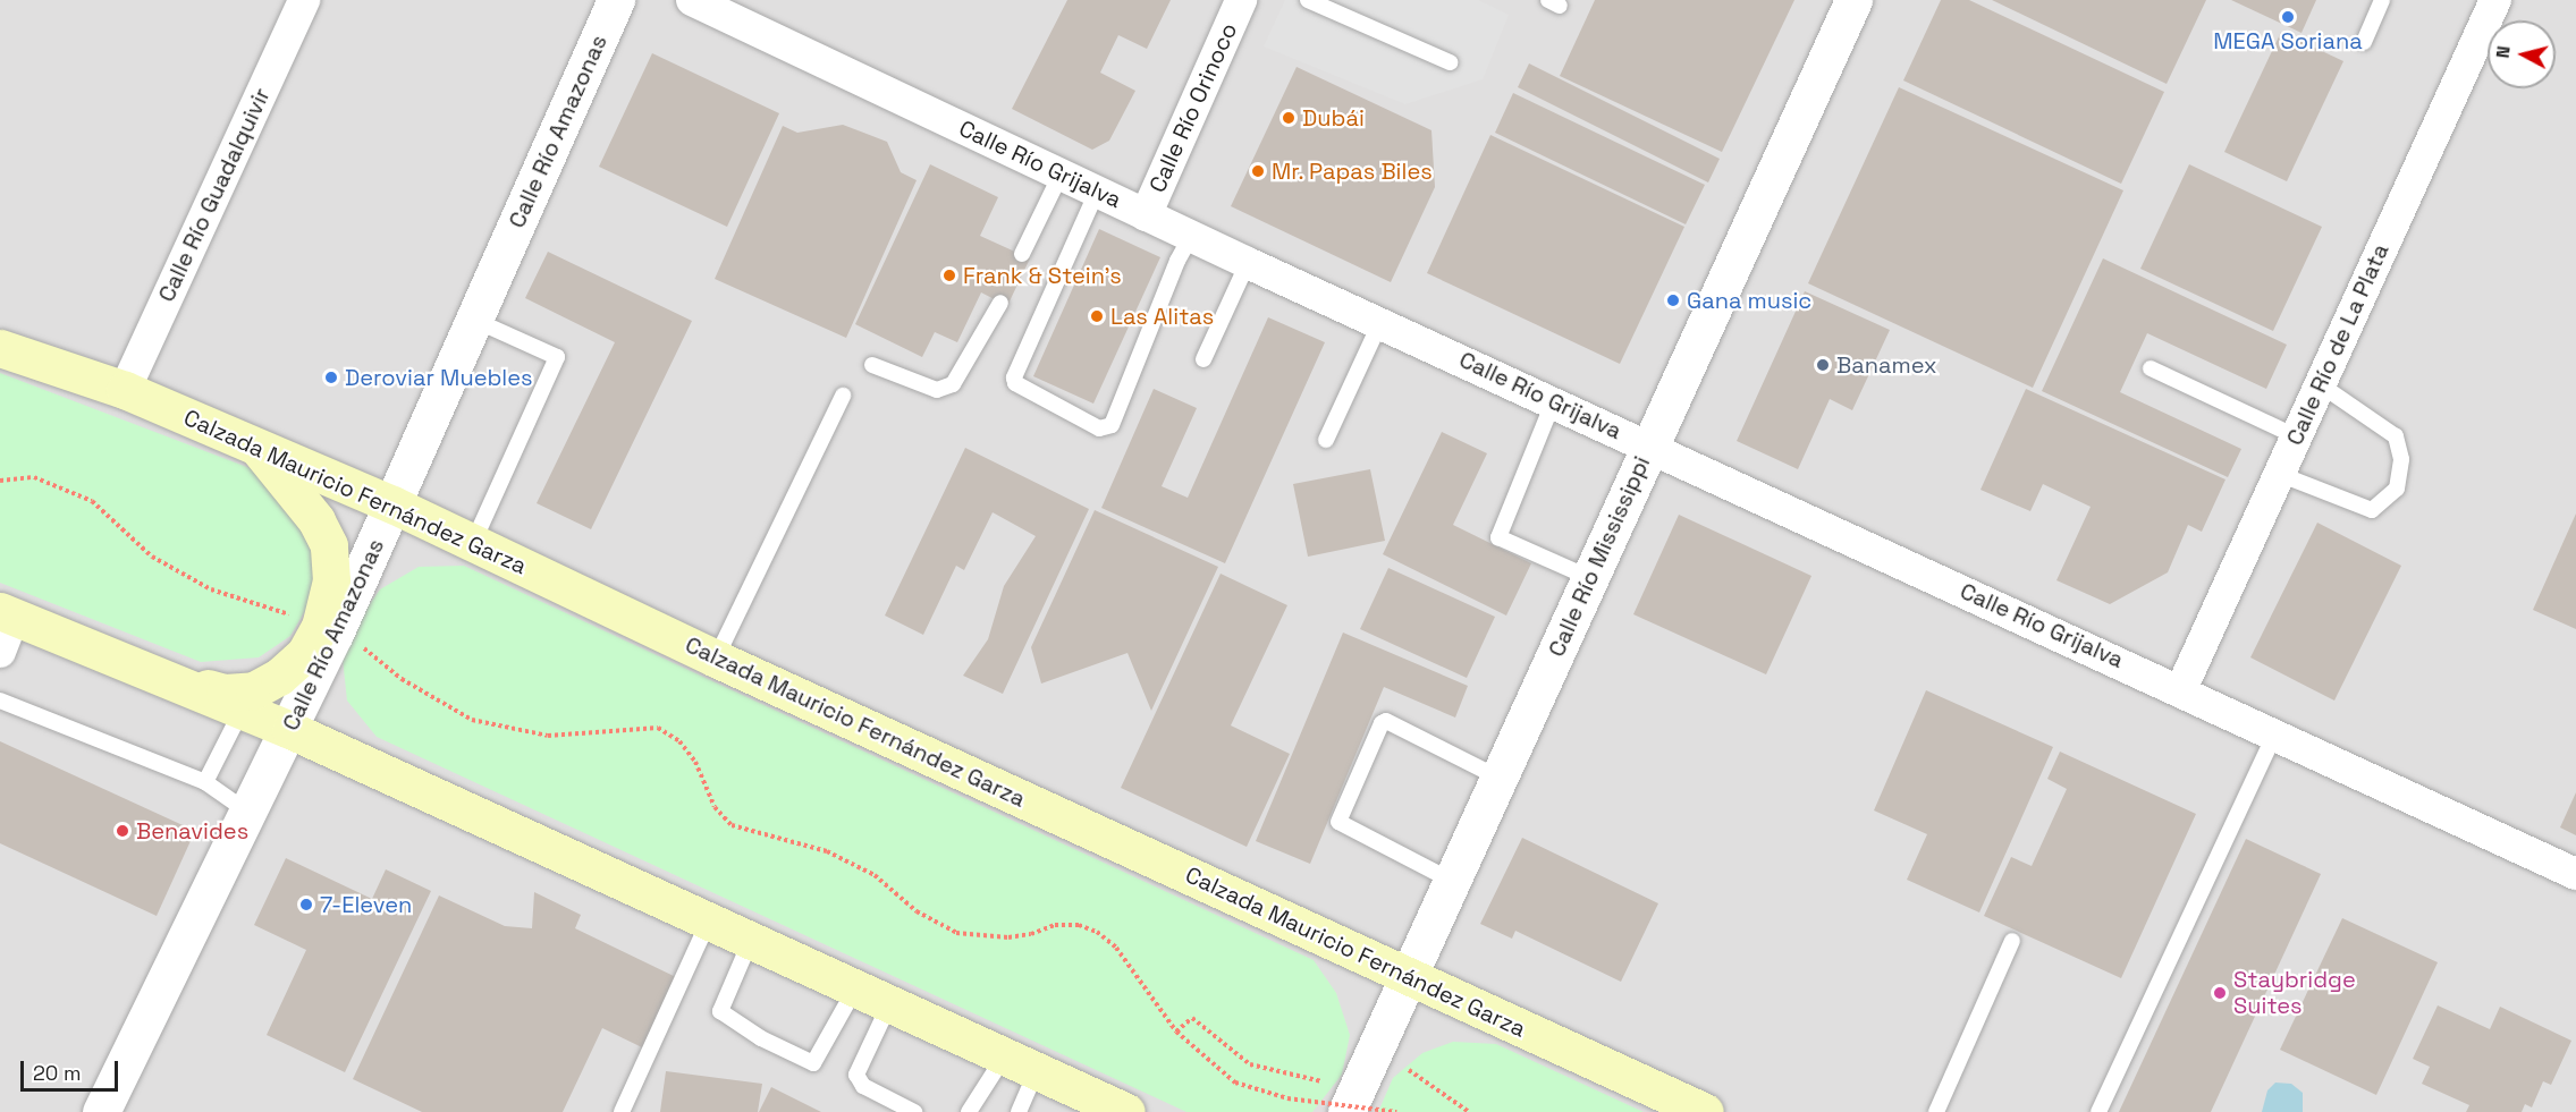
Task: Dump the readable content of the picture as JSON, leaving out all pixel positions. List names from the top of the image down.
{
  "streets": {
    "main road": ["Calzada Mauricio Fernández Garza"],
    "street": [
      "Calle Río Orinoco",
      "Calle Río Amazonas",
      "Calle Río Grijalva",
      "Calle Río Guadalquivir",
      "Calle Río de La Plata",
      "Calle Río Mississippi"
    ]
  },
  "crossings": [
    ["Calle Río Orinoco", "Calle Río Grijalva"],
    ["Calle Río Amazonas", "Calzada Mauricio Fernández Garza"],
    ["Calle Río Grijalva", "Calle Río de La Plata"],
    ["Calle Río Grijalva", "Calle Río Mississippi"],
    ["Calle Río Guadalquivir", "Calzada Mauricio Fernández Garza"],
    ["Calzada Mauricio Fernández Garza", "Calle Río Mississippi"]
  ],
  "places": [
    "MEGA Soriana",
    "Dubái",
    "Mr. Papas Biles",
    "Frank & Stein's",
    "Gana music",
    "Las Alitas",
    "Banamex",
    "Deroviar Muebles",
    "Benavides",
    "7-Eleven",
    "Staybridge Suites"
  ],
  "scale_bar": "20 m",
  "north": "left"
}
